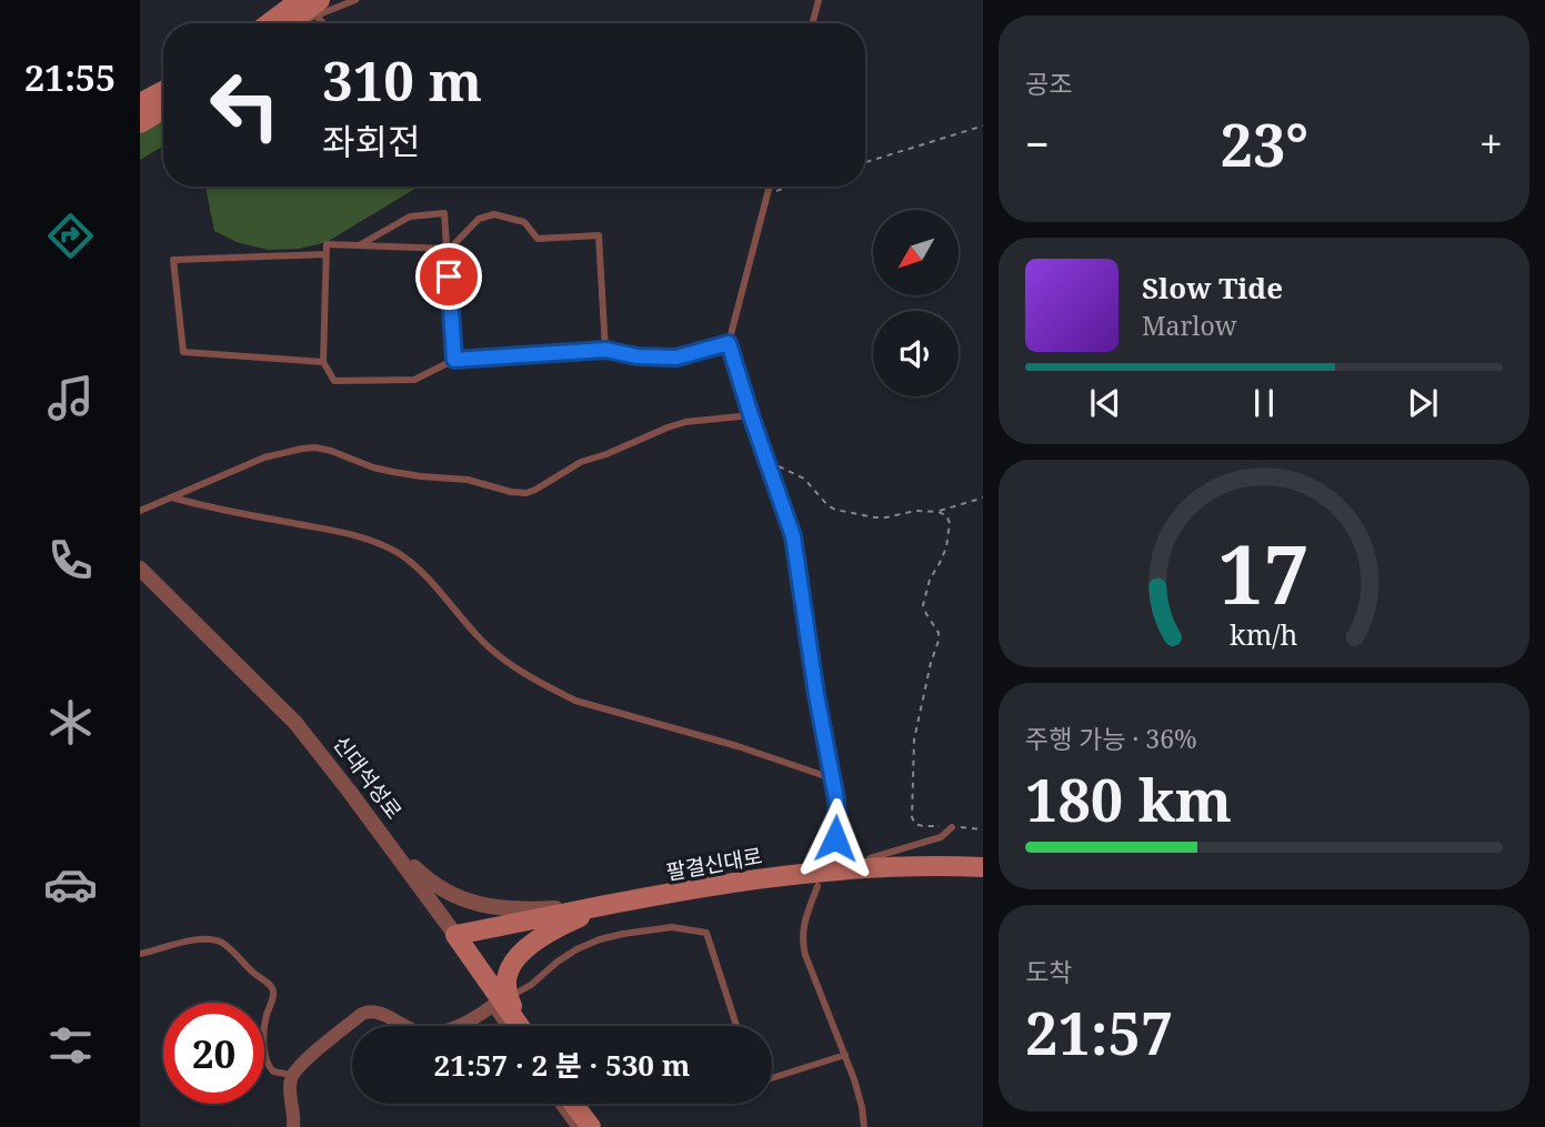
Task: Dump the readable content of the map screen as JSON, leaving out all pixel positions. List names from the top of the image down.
{
  "streets": {
    "main road": ["신대석성로", "팔결신대로"]
  },
  "crossings": [
    ["신대석성로", "팔결신대로"]
  ],
  "north": "bottom left",
  "page": {
    "tabs": "21:55",
    "tile": [
      "공조",
      ["주행 가능 · 36%", "180 km"],
      ["도착", "21:57"]
    ],
    "turn": ["310 m", "좌회전"],
    "heat": ["−", "23°", "+"],
    "song": ["Slow Tide", "Marlow"],
    "limit": "20",
    "trip": "21:57 · 2 분 · 530 m",
    "gauge": ["17", "km/h"]
  }
}
